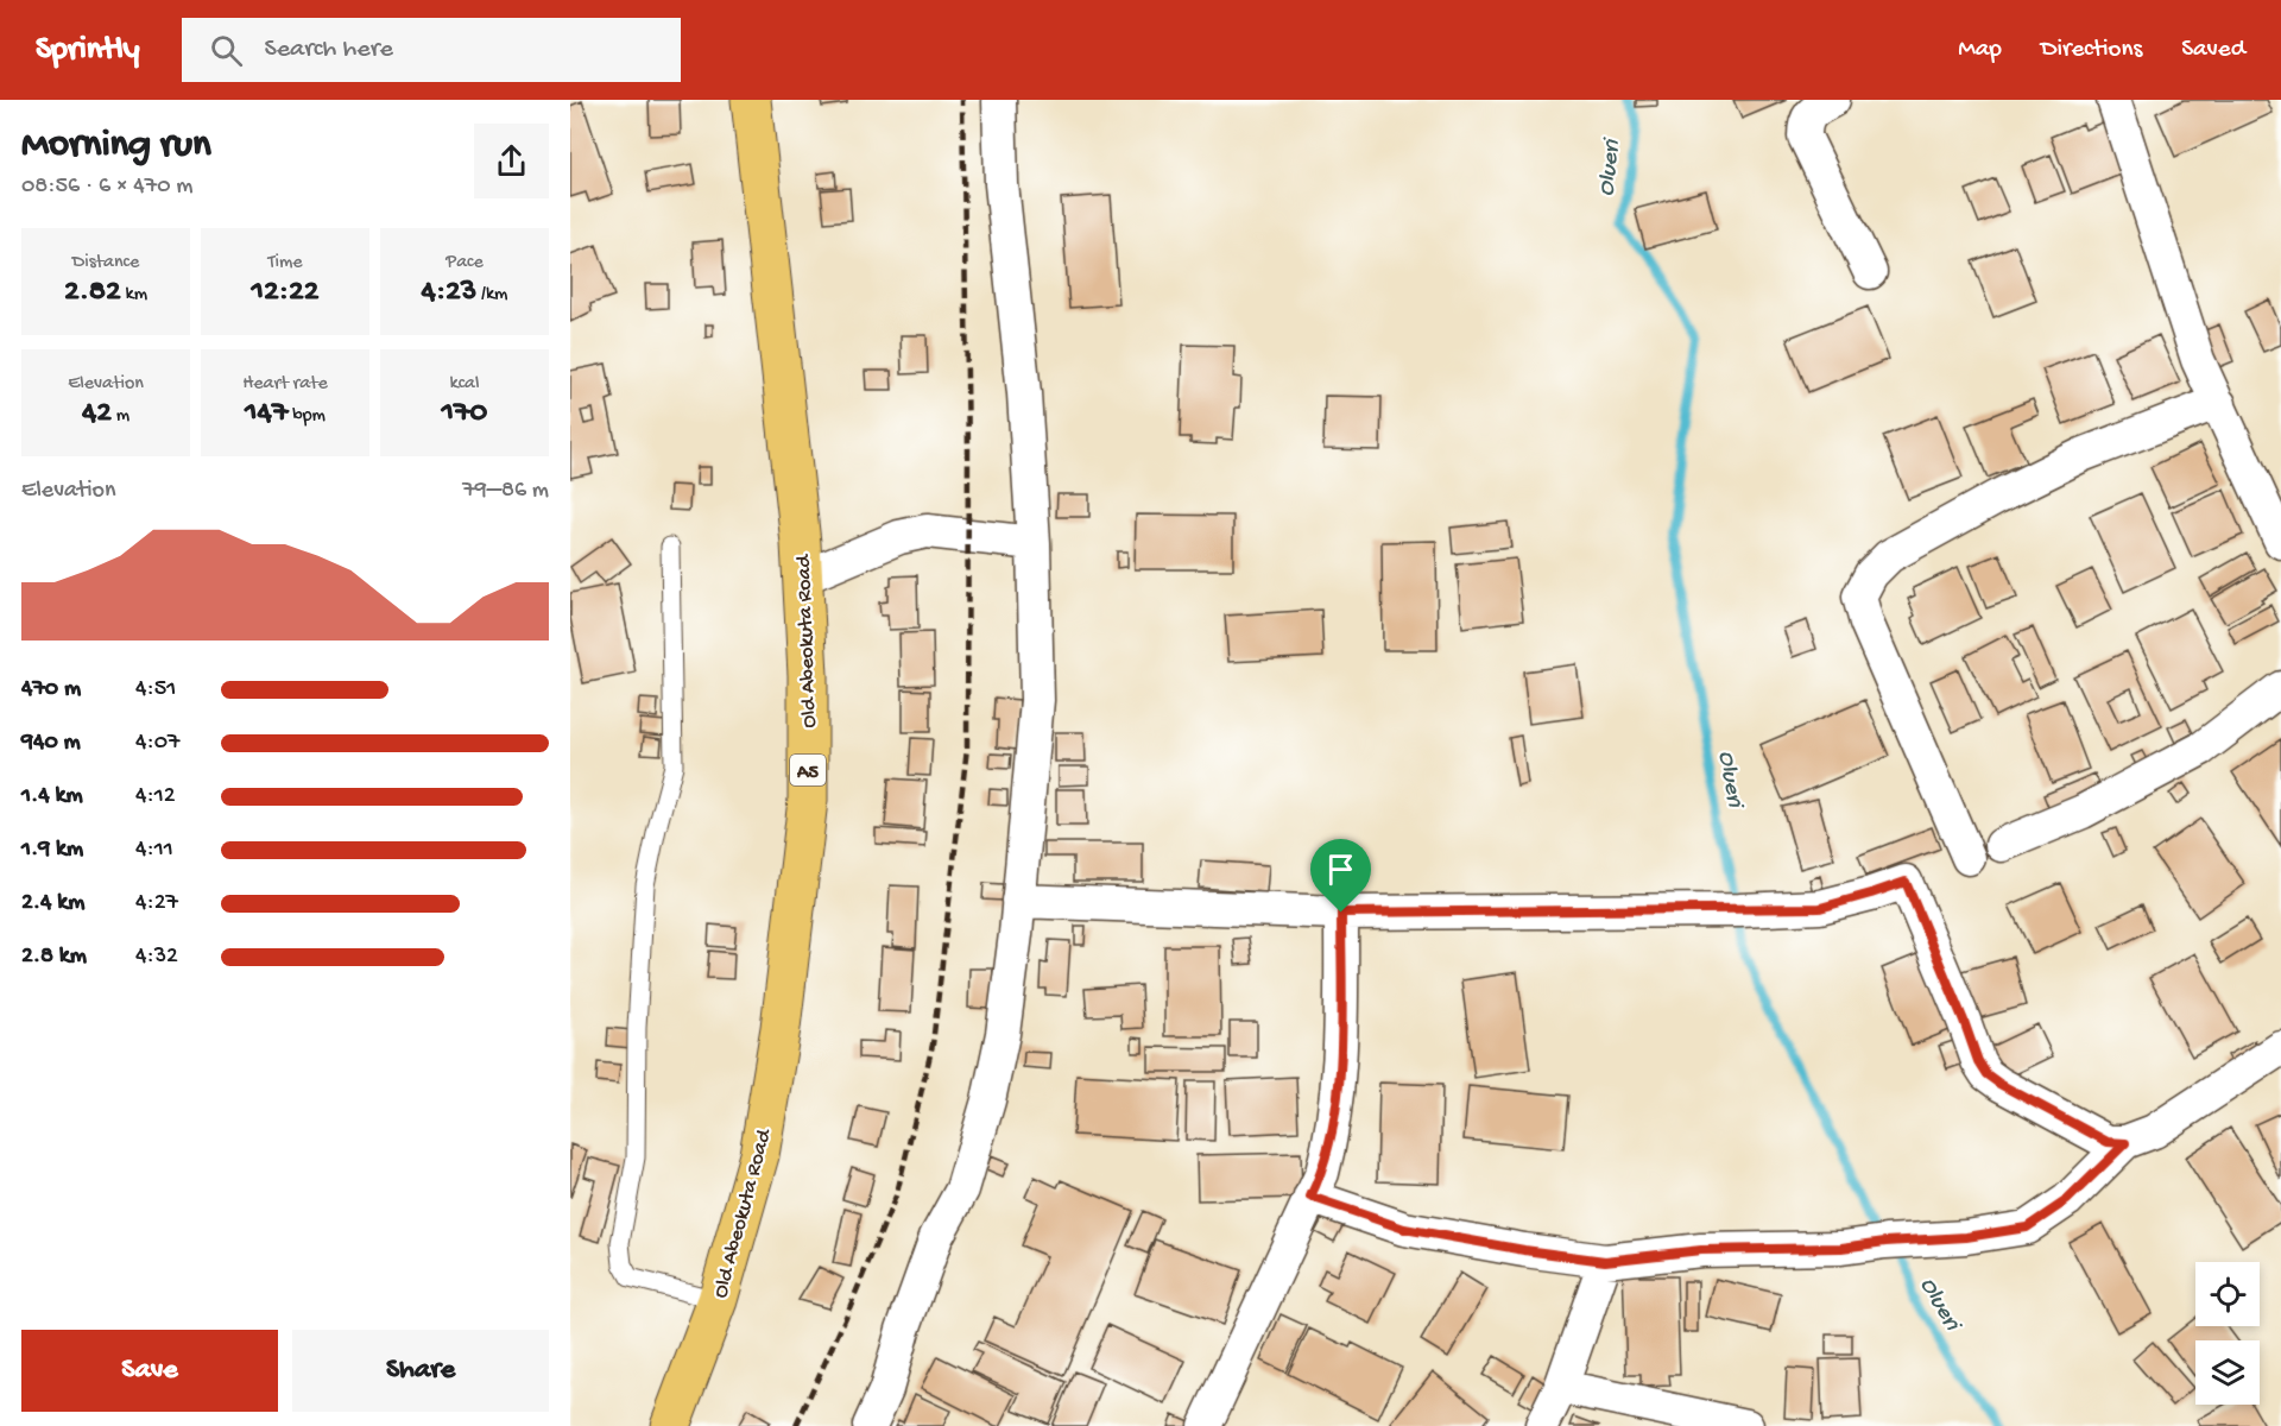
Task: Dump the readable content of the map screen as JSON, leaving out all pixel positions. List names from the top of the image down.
{
  "streets": {
    "highway": ["Old Abeokuta Road", "A5"]
  },
  "water": ["Olueri"],
  "page": {
    "header": "Sprintly",
    "search": "Search here",
    "nav": ["Map", "Directions", "Saved"],
    "heading": ["Morning run", "08:56 · 6 × 470 m"],
    "stats": [
      ["Distance", "2.82 km"],
      ["Time", "12:22"],
      ["Pace", "4:23 /km"],
      ["Elevation", "42 m"],
      ["Heart rate", "147 bpm"],
      ["kcal", "170"]
    ],
    "chart": ["Elevation", "79–86 m"],
    "list": [
      {
        "name": "470 m",
        "note": "4:51"
      },
      {
        "name": "940 m",
        "note": "4:07"
      },
      {
        "name": "1.4 km",
        "note": "4:12"
      },
      {
        "name": "1.9 km",
        "note": "4:11"
      },
      {
        "name": "2.4 km",
        "note": "4:27"
      },
      {
        "name": "2.8 km",
        "note": "4:32"
      }
    ],
    "buttons": ["Save", "Share"]
  }
}
